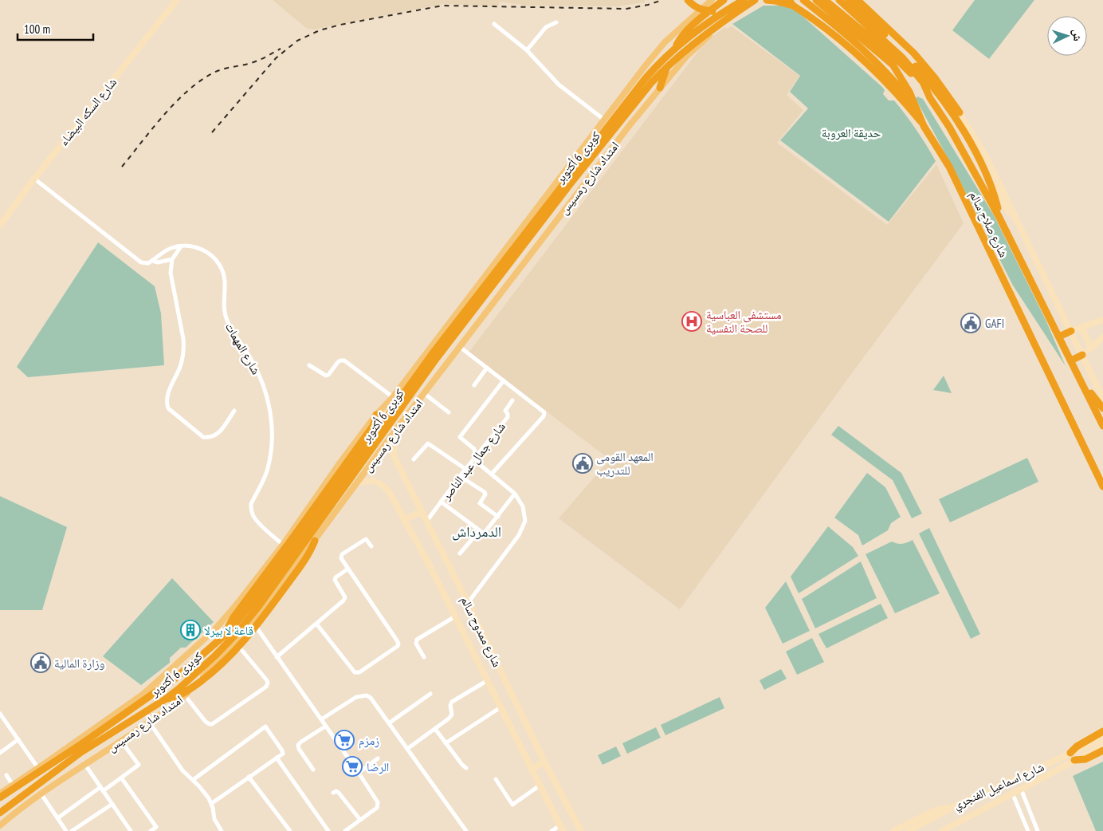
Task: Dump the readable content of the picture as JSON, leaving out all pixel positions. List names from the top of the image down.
{
  "streets": {
    "highway": ["كوبرى 6 أكتوبر", "شارع صلاح سالم"],
    "main road": [
      "شارع السكه البيضاء",
      "امتداد شارع رمسيس",
      "شارع ممدوح سالم",
      "شارع اسماعيل الفنجري"
    ],
    "street": ["شارع المهمات", "شارع جمال عبد الناصر"]
  },
  "crossings": [
    ["كوبرى 6 أكتوبر", "امتداد شارع رمسيس"],
    ["امتداد شارع رمسيس", "شارع المهمات"],
    ["امتداد شارع رمسيس", "شارع ممدوح سالم"],
    ["شارع جمال عبد الناصر", "شارع ممدوح سالم"]
  ],
  "districts": ["الدمرداش"],
  "parks": ["حديقة العروبة"],
  "places": {
    "hospital": ["مستشفى العباسية للصحة النفسية"],
    "public building": ["GAFI", "المعهد القومى للتدريب", "وزارة المالية"],
    "building": ["قاعة لا بيرلا"],
    "supermarket": ["زمزم", "الرضا"]
  },
  "scale_bar": "100 m",
  "north": "right"
}
